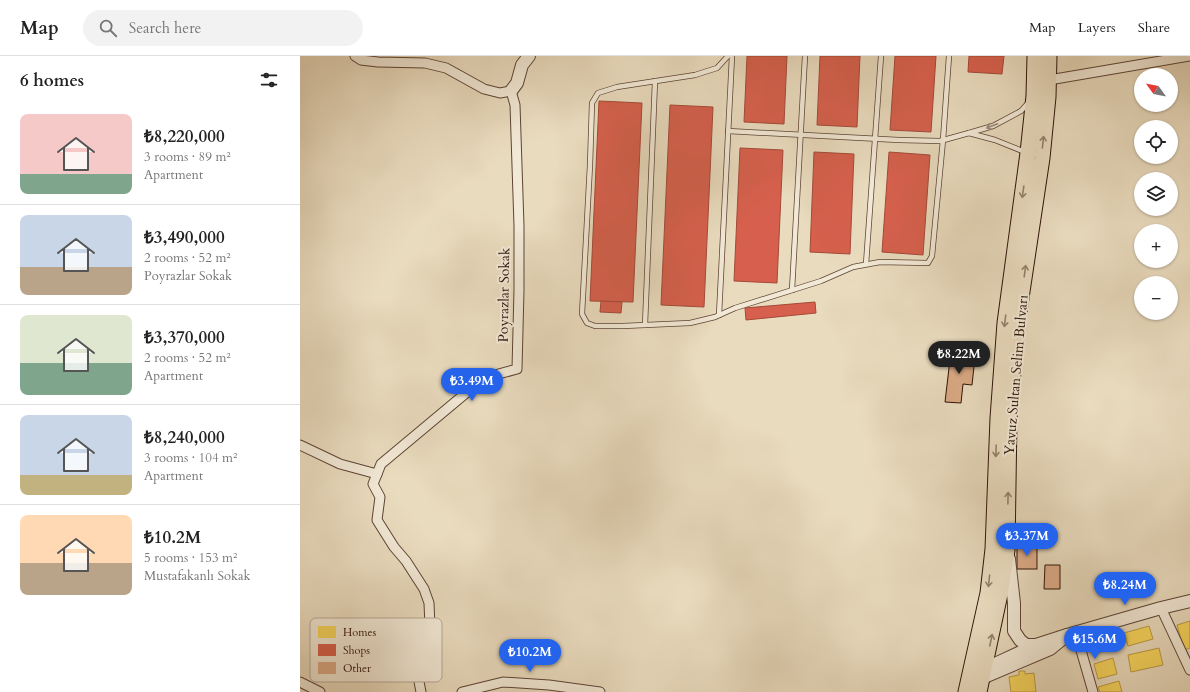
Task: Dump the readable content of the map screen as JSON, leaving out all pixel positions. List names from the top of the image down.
{
  "streets": {
    "main road": ["Yavuz Sultan Selim Bulvarı"],
    "street": ["Poyrazlar Sokak"]
  },
  "legend": ["Homes", "Shops", "Other"],
  "north": "top left",
  "page": {
    "header": "Map",
    "search": "Search here",
    "nav": ["Map", "Layers", "Share"],
    "heading": "6 homes",
    "map_buttons": ["+", "−"],
    "list": [
      {
        "name": "₺8,220,000",
        "note": "3 rooms · 89 m² · Apartment"
      },
      {
        "name": "₺3,490,000",
        "note": "2 rooms · 52 m² · Poyrazlar Sokak"
      },
      {
        "name": "₺3,370,000",
        "note": "2 rooms · 52 m² · Apartment"
      },
      {
        "name": "₺8,240,000",
        "note": "3 rooms · 104 m² · Apartment"
      },
      {
        "name": "₺10.2M",
        "note": "5 rooms · 153 m² · Mustafakanlı Sokak"
      }
    ],
    "price": [
      "₺8.22M",
      "₺3.49M",
      "₺3.37M",
      "₺8.24M",
      "₺15.6M",
      "₺10.2M"
    ]
  }
}
